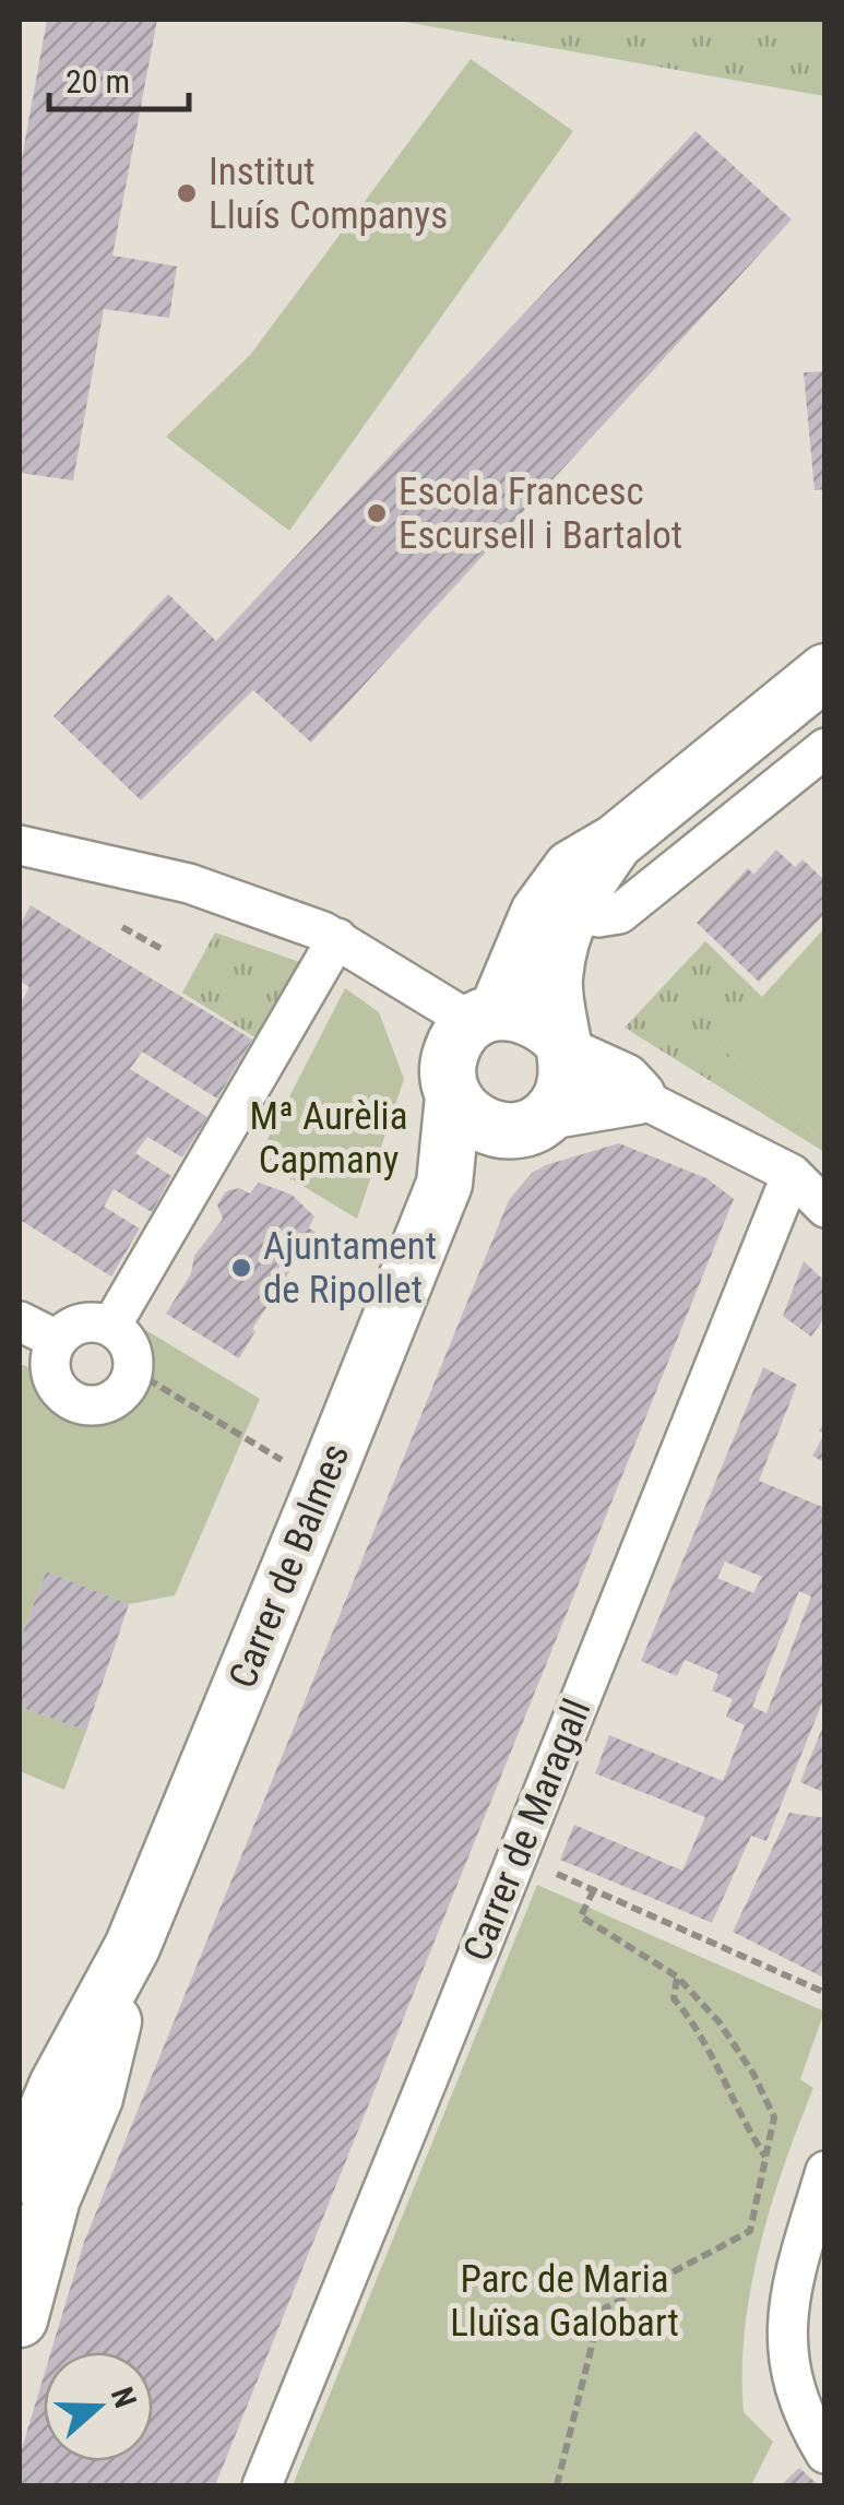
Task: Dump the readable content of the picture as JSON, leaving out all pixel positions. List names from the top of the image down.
{
  "streets": {
    "main road": ["Carrer de Balmes"],
    "street": ["Carrer de Maragall"]
  },
  "parks": ["Mª Aurèlia Capmany", "Parc de Maria Lluïsa Galobart"],
  "places": ["Institut Lluís Companys", "Escola Francesc Escursell i Bartalot", "Ajuntament de Ripollet"],
  "scale_bar": "20 m",
  "north": "right"
}
